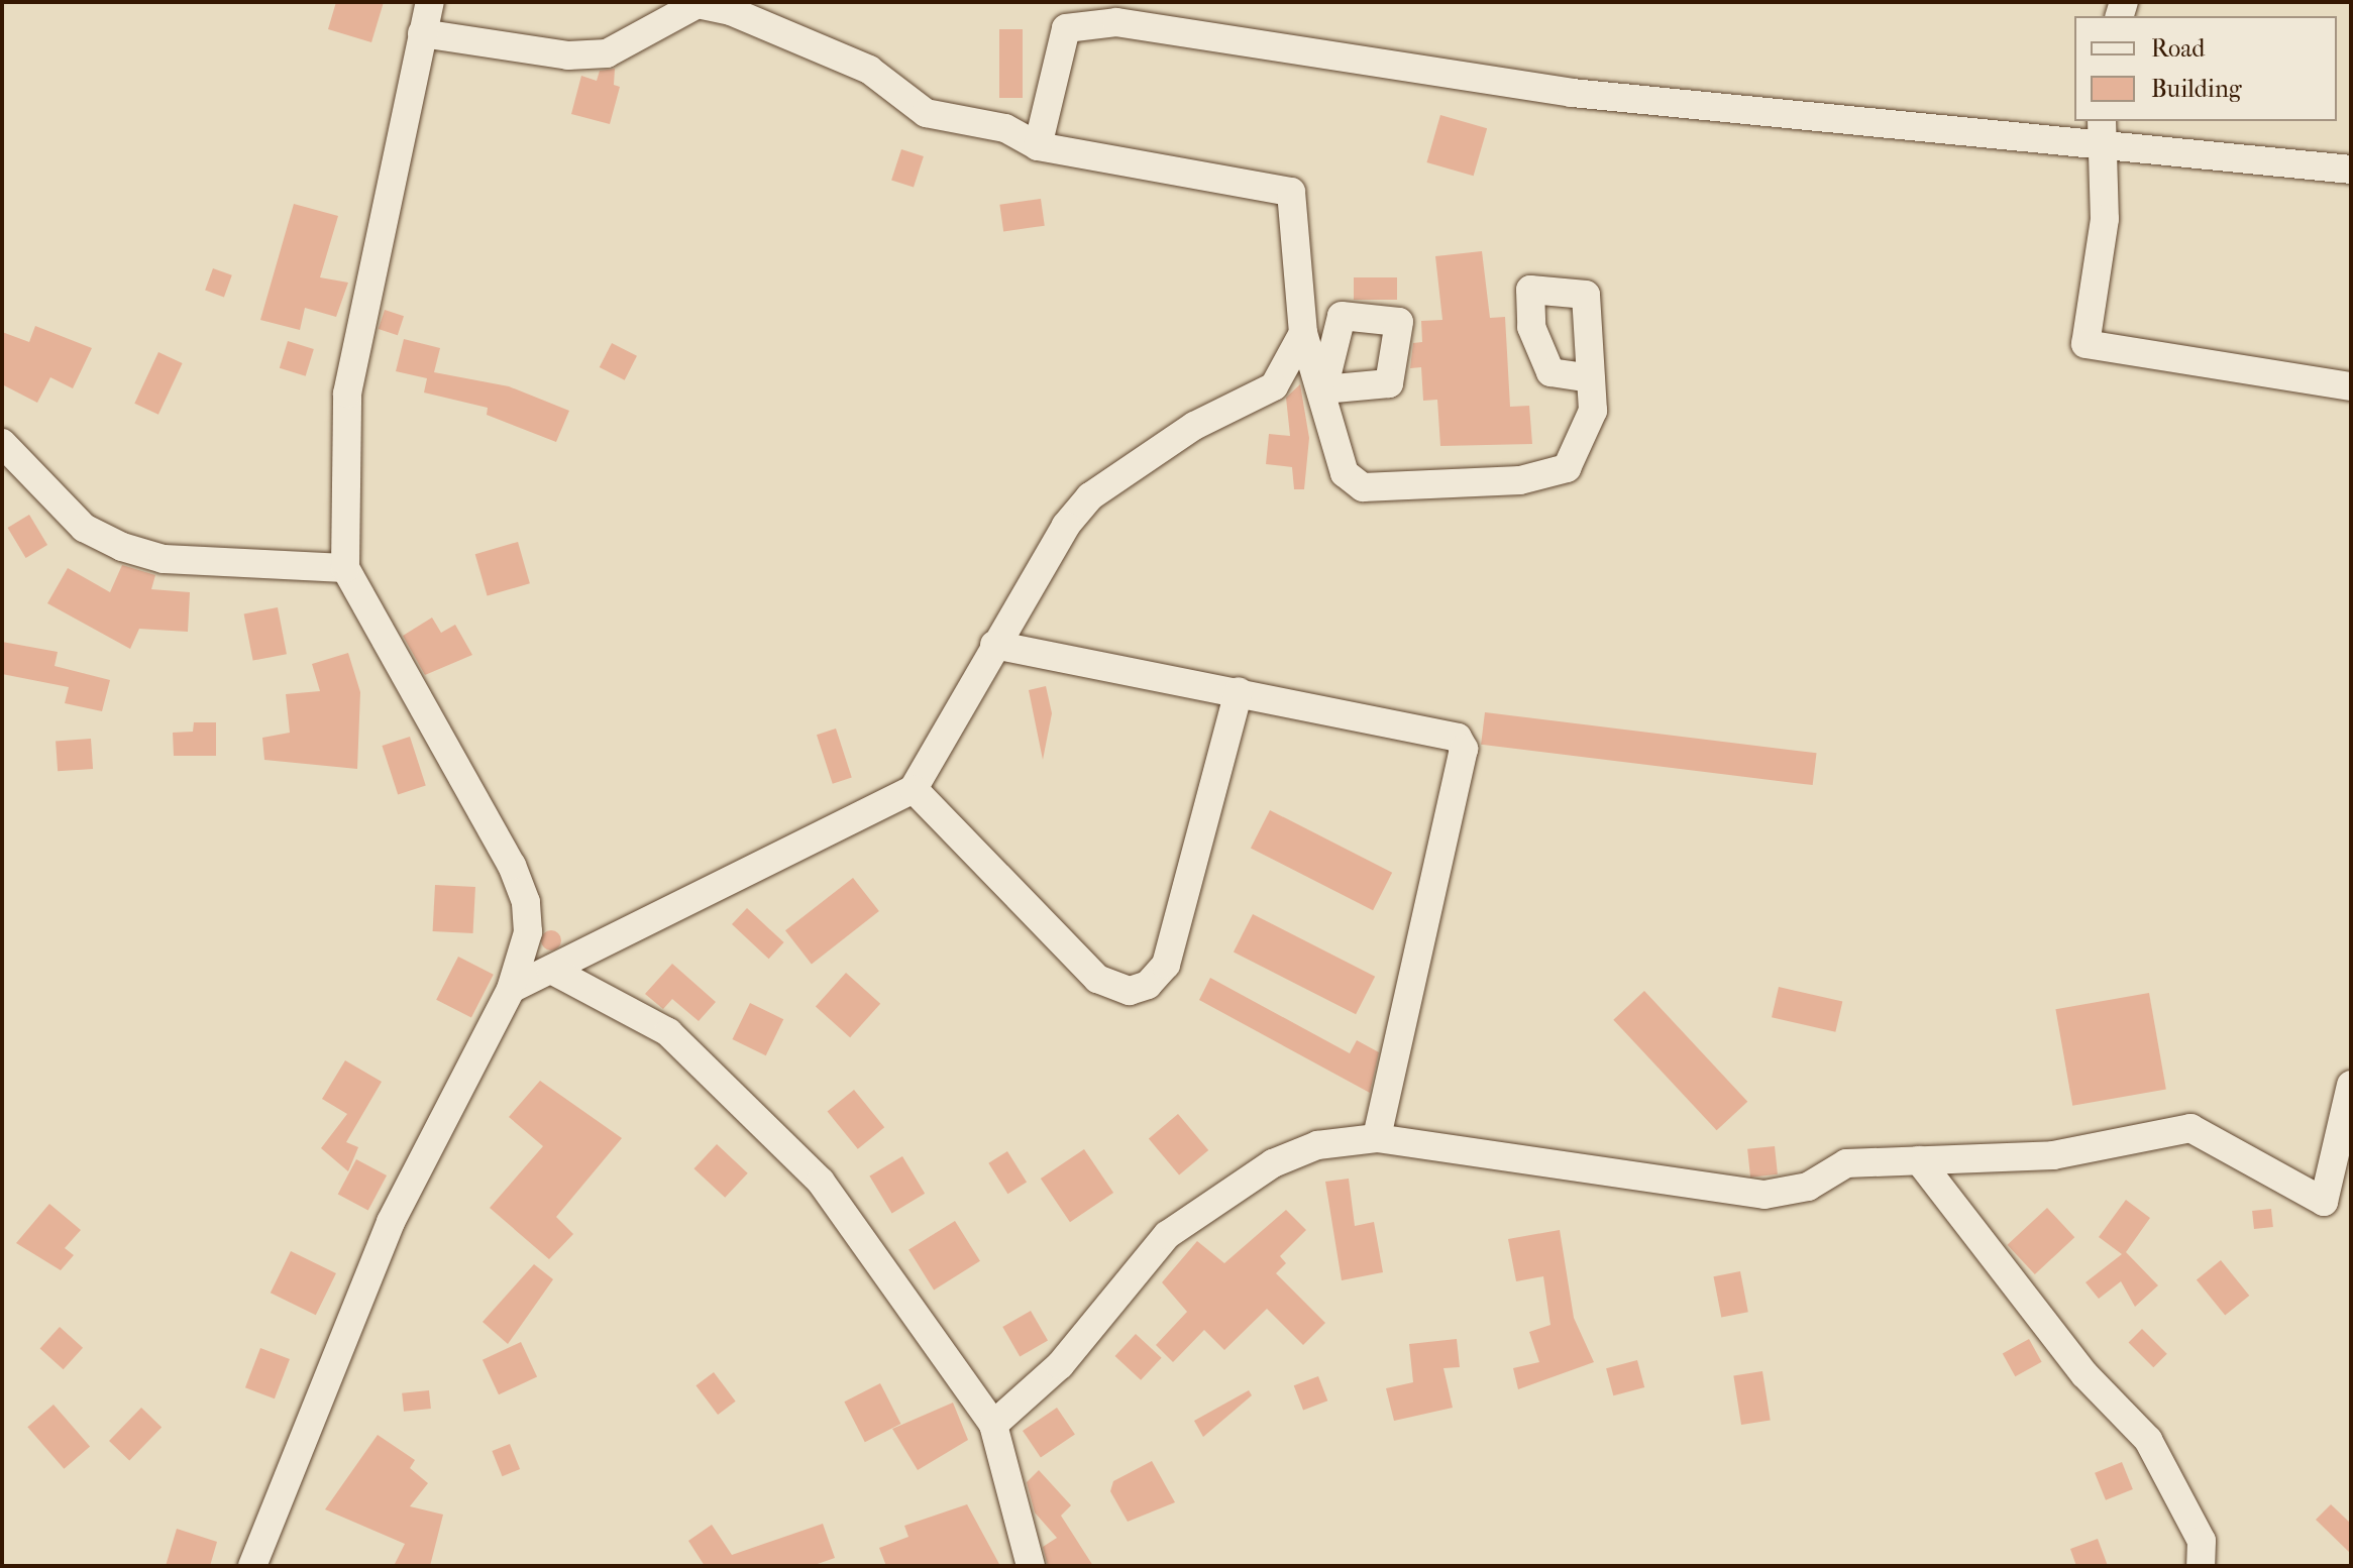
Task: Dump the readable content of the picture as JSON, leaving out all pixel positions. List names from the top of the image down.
{
  "legend": ["Road", "Building"]
}
